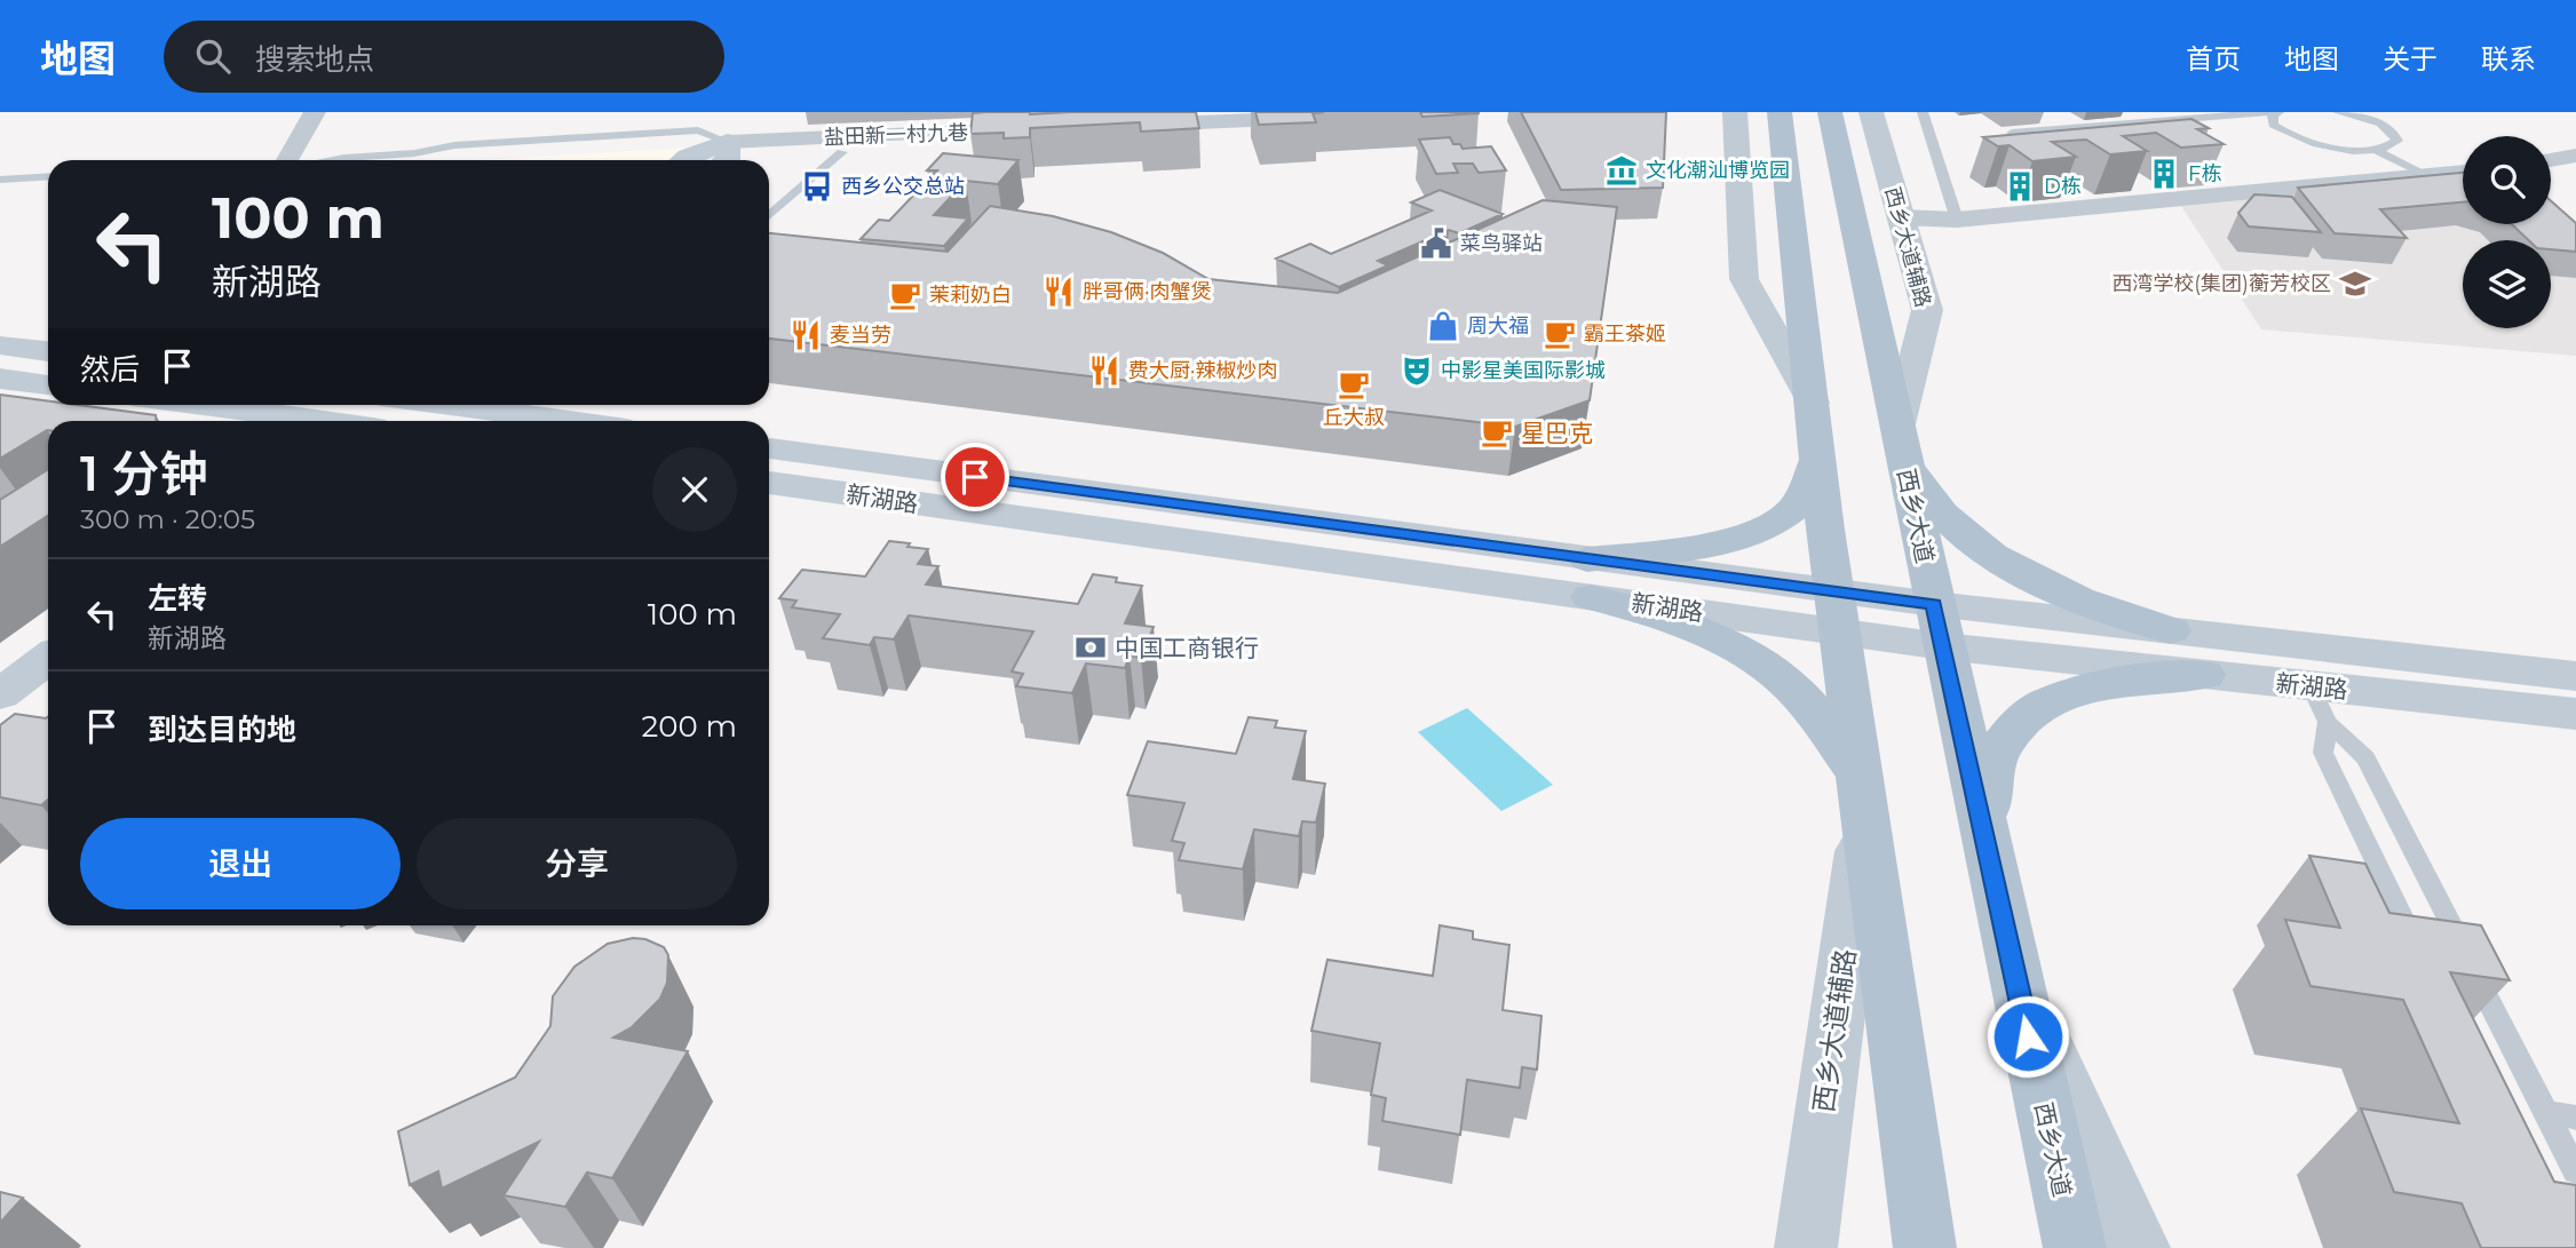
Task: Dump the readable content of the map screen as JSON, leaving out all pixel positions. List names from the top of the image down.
{
  "streets": {
    "main road": ["西乡大道辅路", "新湖路", "西乡大道"],
    "street": ["盐田新一村九巷"]
  },
  "crossings": [
    ["西乡大道辅路", "西乡大道"],
    ["新湖路", "西乡大道"]
  ],
  "places": {
    "museum": ["文化潮汕博览园"],
    "building": ["F栋", "D栋"],
    "bus stop": ["西乡公交总站"],
    "public building": ["菜鸟驿站"],
    "school or university": ["西湾学校(集团)蘅芳校区"],
    "restaurant": ["胖哥俩·肉蟹煲", "麦当劳", "费大厨·辣椒炒肉"],
    "cafe": [
      "茉莉奶白",
      "霸王茶姬",
      "丘大叔",
      "星巴克"
    ],
    "shop": ["周大福"],
    "theatre": ["中影星美国际影城"],
    "bank": ["中国工商银行"]
  },
  "page": {
    "header": "地图",
    "search": "搜索地点",
    "nav": [
      "首页",
      "地图",
      "关于",
      "联系"
    ],
    "turn": ["100 m", "新湖路"],
    "then": "然后",
    "heading": ["1 分钟", "300 m · 20:05"],
    "list": [
      {
        "name": "左转",
        "note": "新湖路",
        "value": "100 m"
      },
      {
        "name": "到达目的地",
        "value": "200 m"
      }
    ],
    "buttons": ["退出", "分享"]
  }
}
